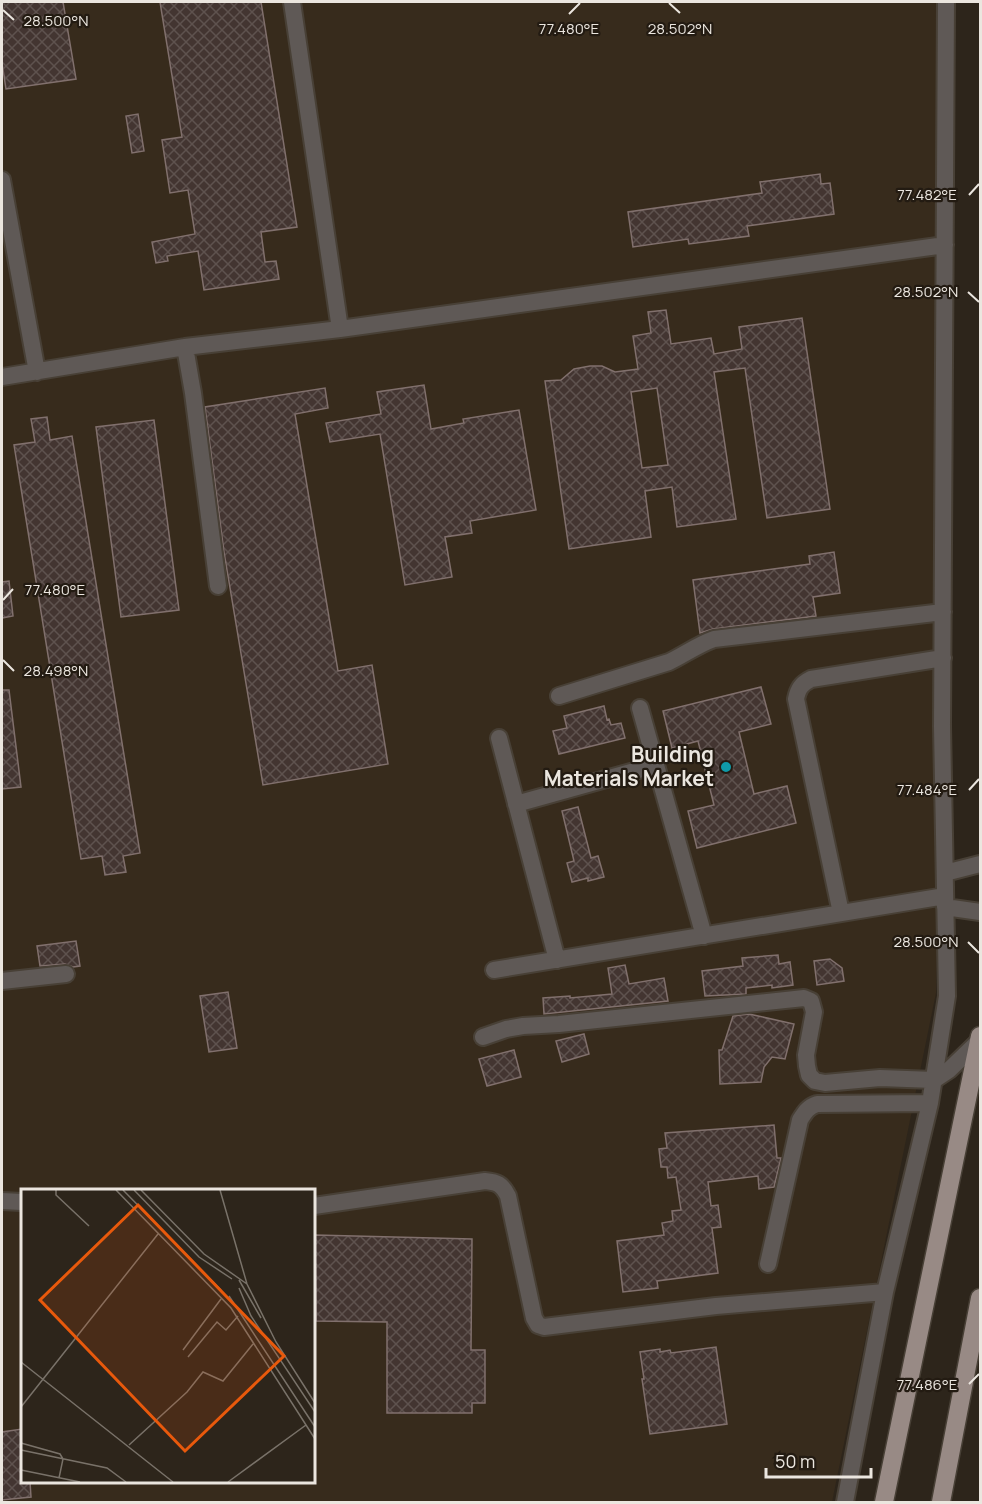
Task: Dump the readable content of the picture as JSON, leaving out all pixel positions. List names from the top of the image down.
{
  "places": ["Building Materials Market"],
  "scale_bar": "50 m",
  "coordinates": [
    "28.500°N",
    "28.502°N",
    "77.480°E",
    "77.482°E",
    "28.498°N",
    "77.484°E",
    "77.486°E"
  ]
}
